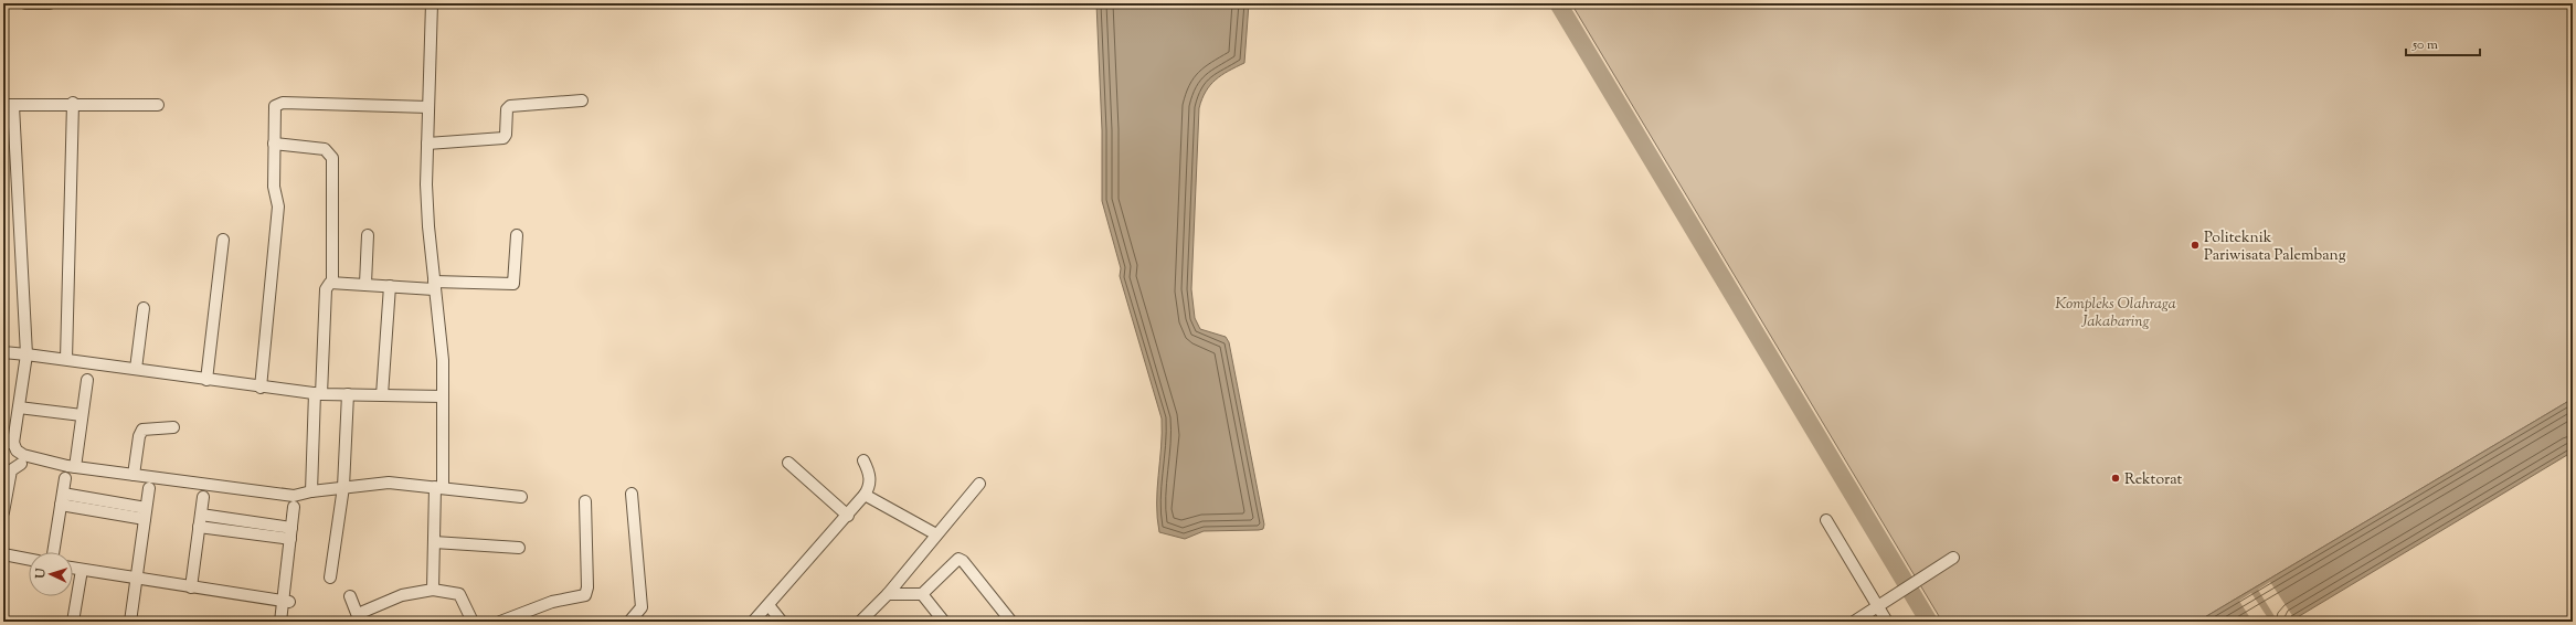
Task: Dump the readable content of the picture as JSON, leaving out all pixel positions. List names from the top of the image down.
{
  "parks": ["Kompleks Olahraga Jakabaring"],
  "places": ["Politeknik Pariwisata Palembang", "Rektorat"],
  "scale_bar": "50 m",
  "north": "left"
}
